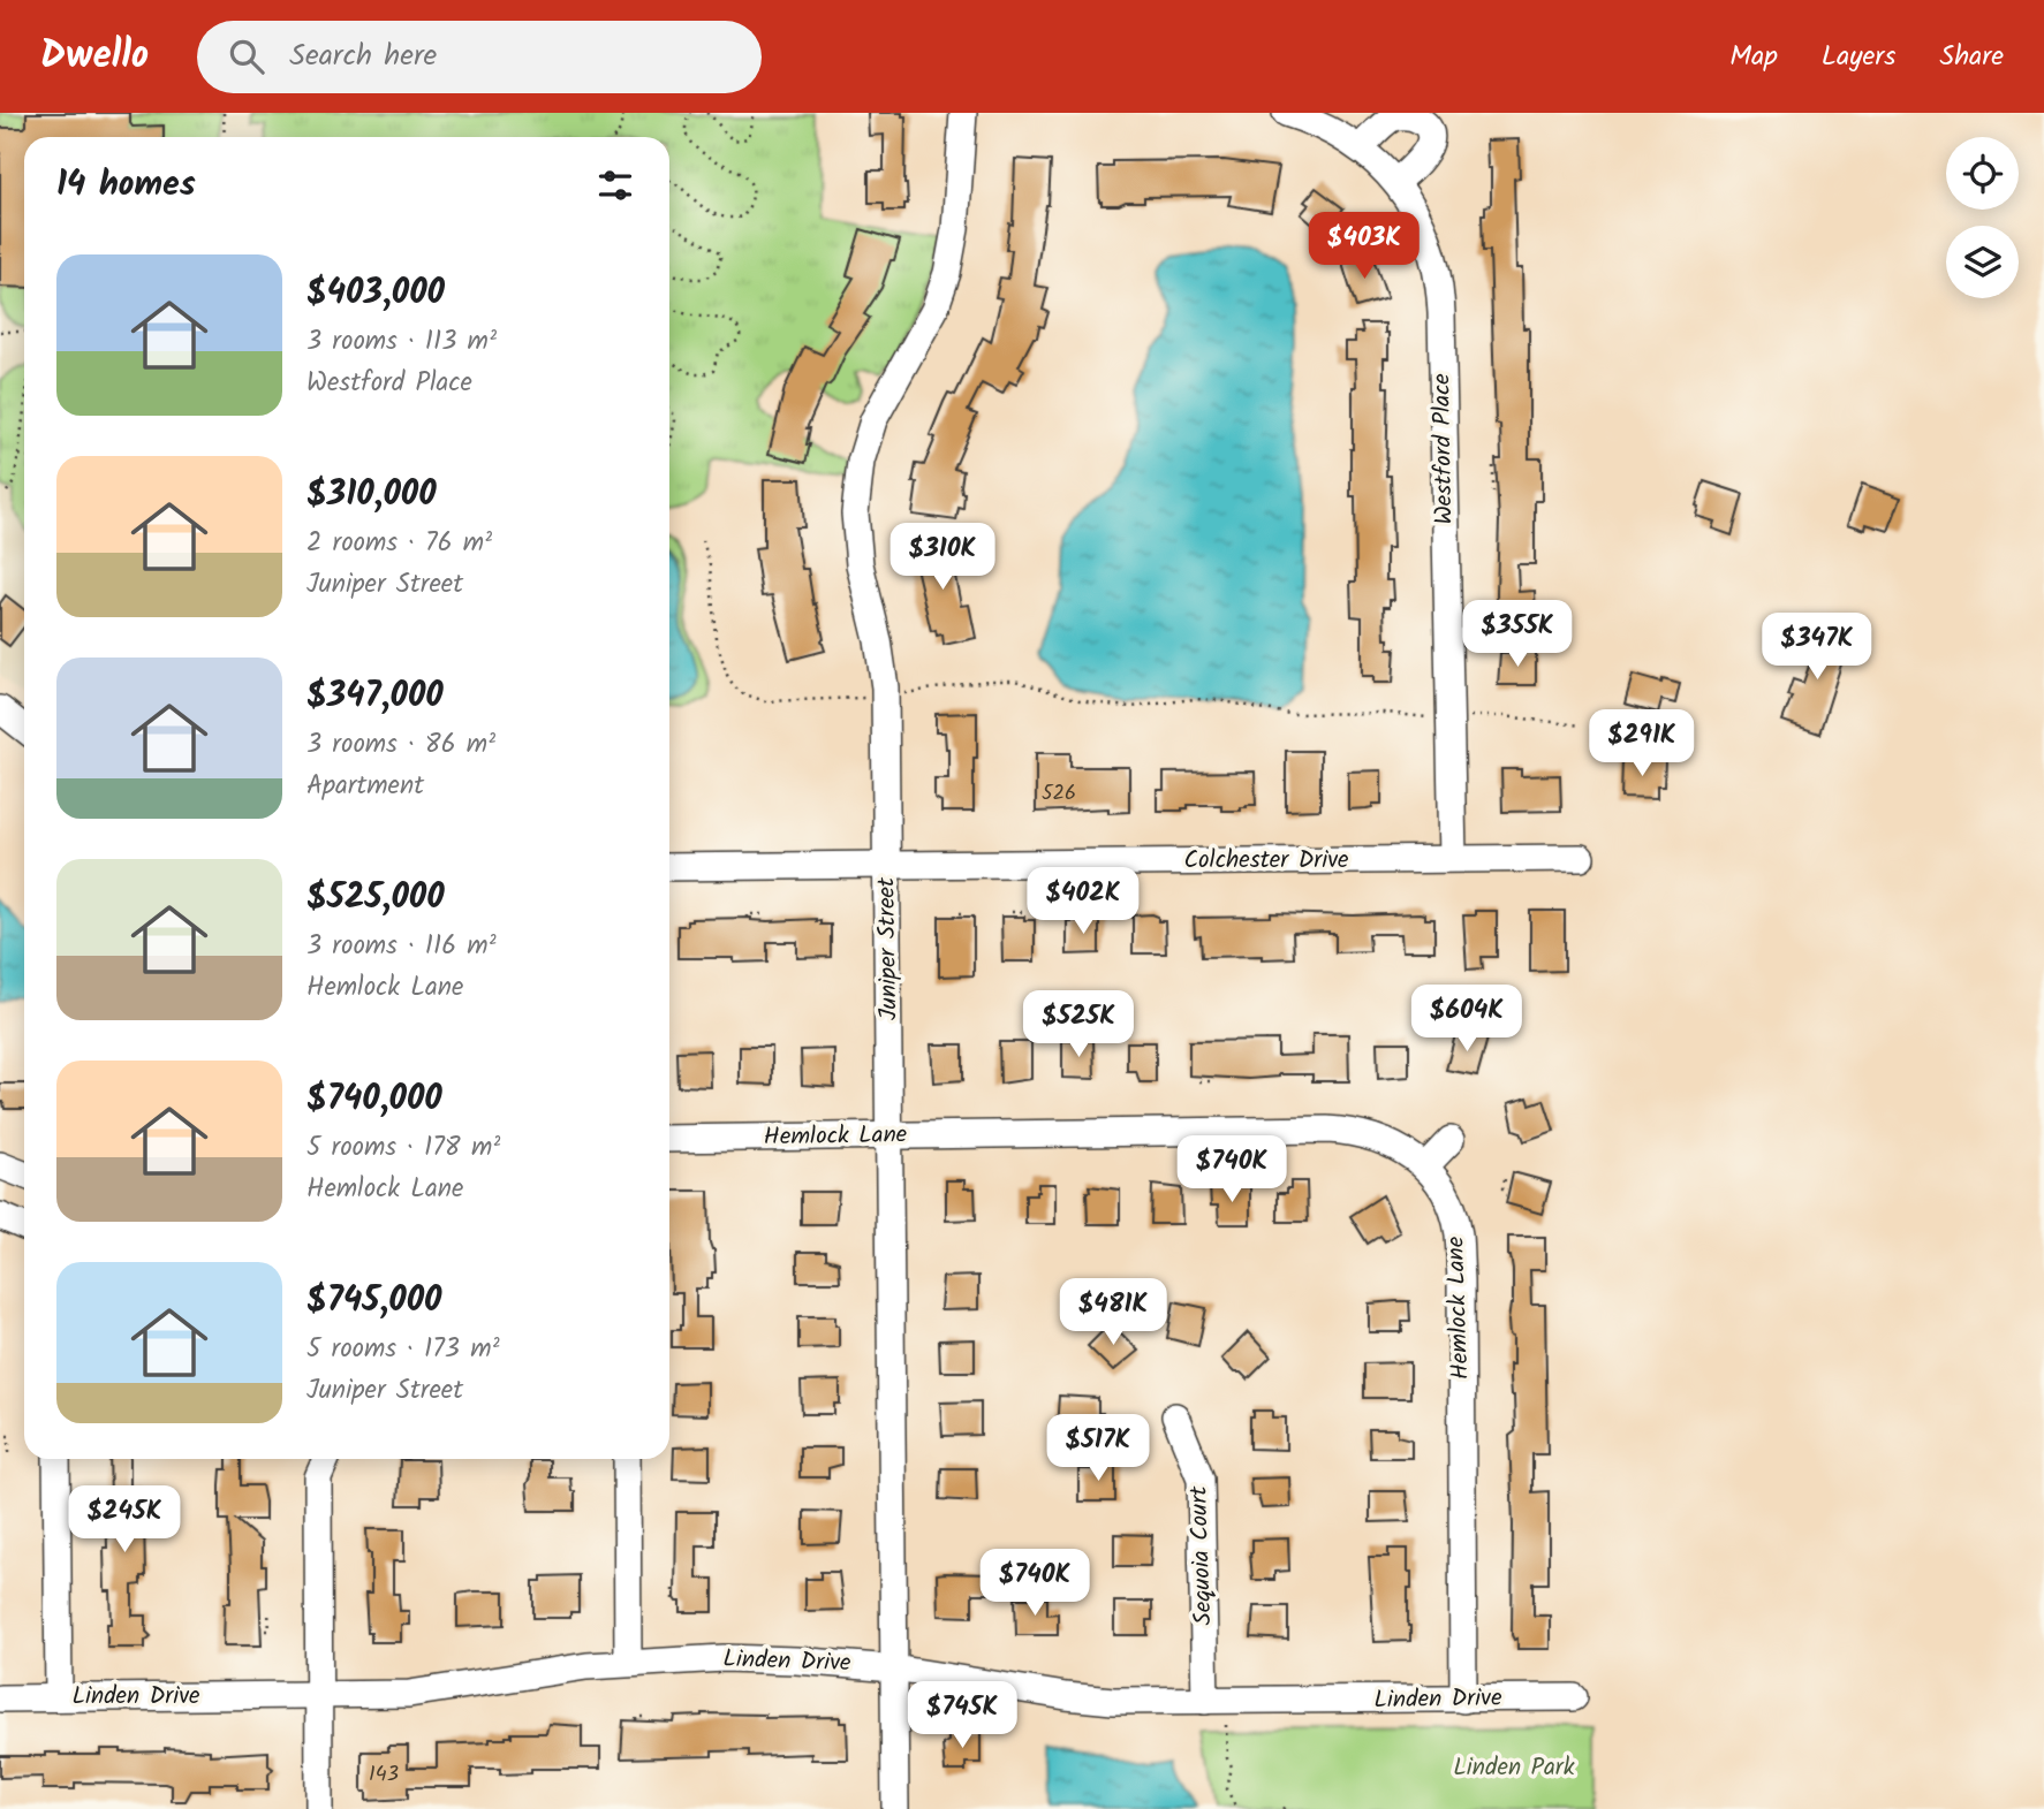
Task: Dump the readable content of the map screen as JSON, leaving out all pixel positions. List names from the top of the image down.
{
  "streets": {
    "street": [
      "Westford Place",
      "Colchester Drive",
      "Juniper Street",
      "Hemlock Lane",
      "Sequoia Court",
      "Linden Drive"
    ]
  },
  "crossings": [
    ["Westford Place", "Colchester Drive"],
    ["Colchester Drive", "Juniper Street"],
    ["Juniper Street", "Hemlock Lane"],
    ["Juniper Street", "Linden Drive"],
    ["Hemlock Lane", "Linden Drive"],
    ["Sequoia Court", "Linden Drive"]
  ],
  "parks": ["Linden Park"],
  "house_numbers": ["526", "143"],
  "page": {
    "header": "Dwello",
    "search": "Search here",
    "nav": ["Map", "Layers", "Share"],
    "heading": "14 homes",
    "price": [
      "$403K",
      "$310K",
      "$355K",
      "$347K",
      "$291K",
      "$402K",
      "$604K",
      "$525K",
      "$740K",
      "$481K",
      "$517K",
      "$245K",
      "$740K",
      "$745K"
    ],
    "list": [
      {
        "name": "$403,000",
        "note": "3 rooms · 113 m² · Westford Place"
      },
      {
        "name": "$310,000",
        "note": "2 rooms · 76 m² · Juniper Street"
      },
      {
        "name": "$347,000",
        "note": "3 rooms · 86 m² · Apartment"
      },
      {
        "name": "$525,000",
        "note": "3 rooms · 116 m² · Hemlock Lane"
      },
      {
        "name": "$740,000",
        "note": "5 rooms · 178 m² · Hemlock Lane"
      },
      {
        "name": "$745,000",
        "note": "5 rooms · 173 m² · Juniper Street"
      }
    ]
  }
}
